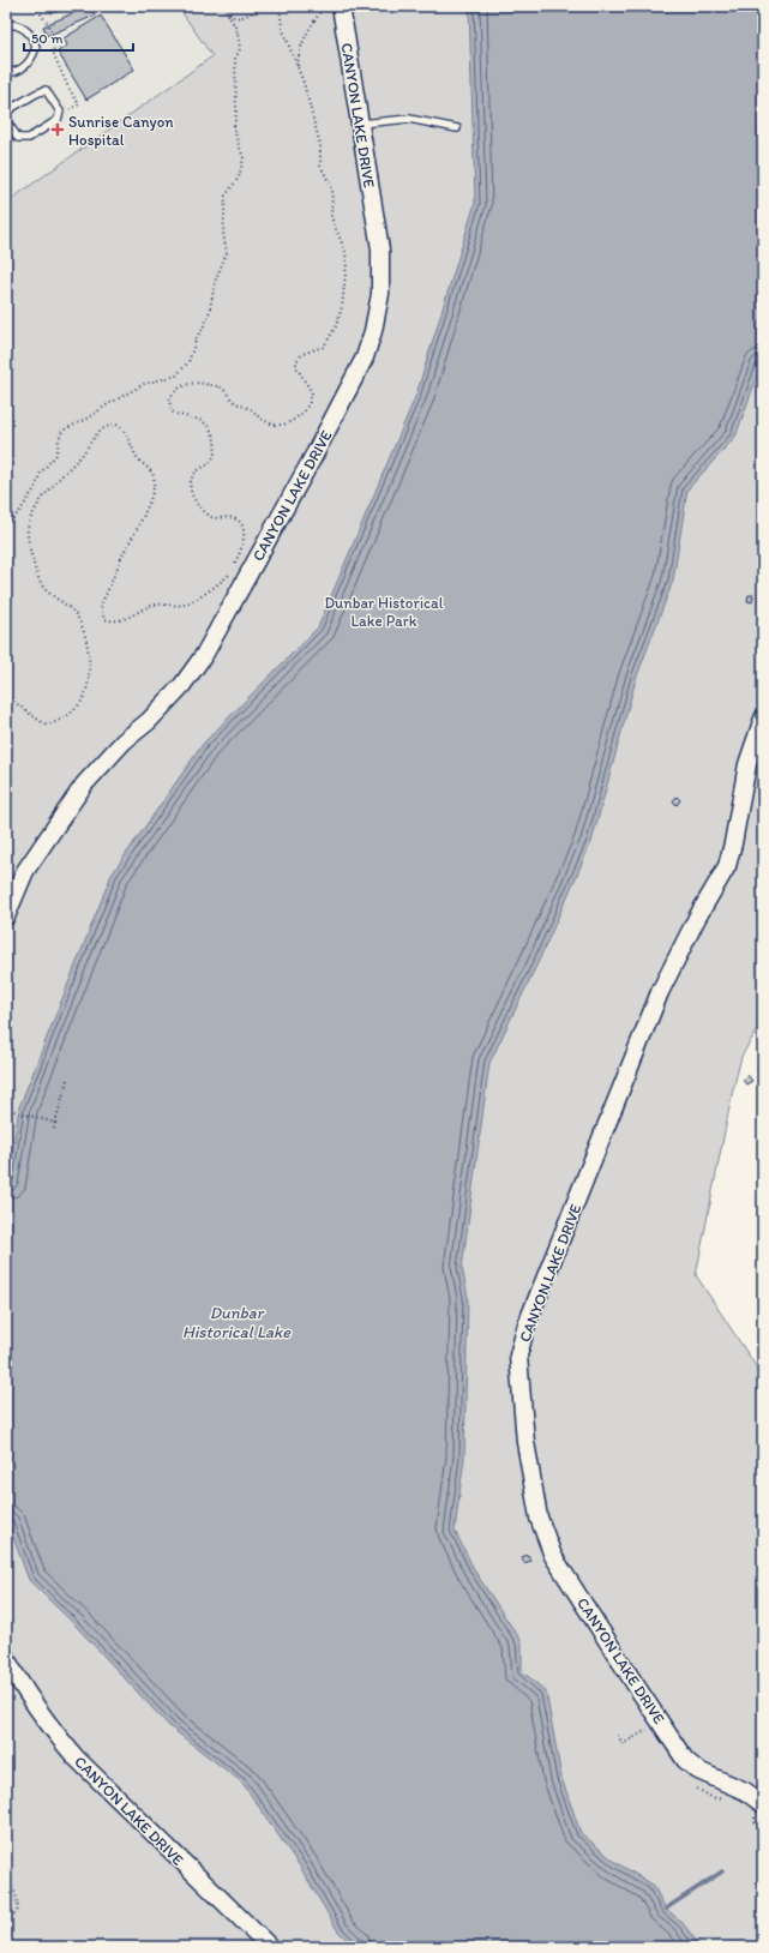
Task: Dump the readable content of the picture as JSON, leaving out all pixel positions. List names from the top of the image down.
{
  "streets": {
    "street": ["CANYON LAKE DRIVE"]
  },
  "water": ["Dunbar Historical Lake"],
  "parks": ["Dunbar Historical Lake Park"],
  "places": {
    "health": ["Sunrise Canyon Hospital"]
  },
  "scale_bar": "50 m"
}
